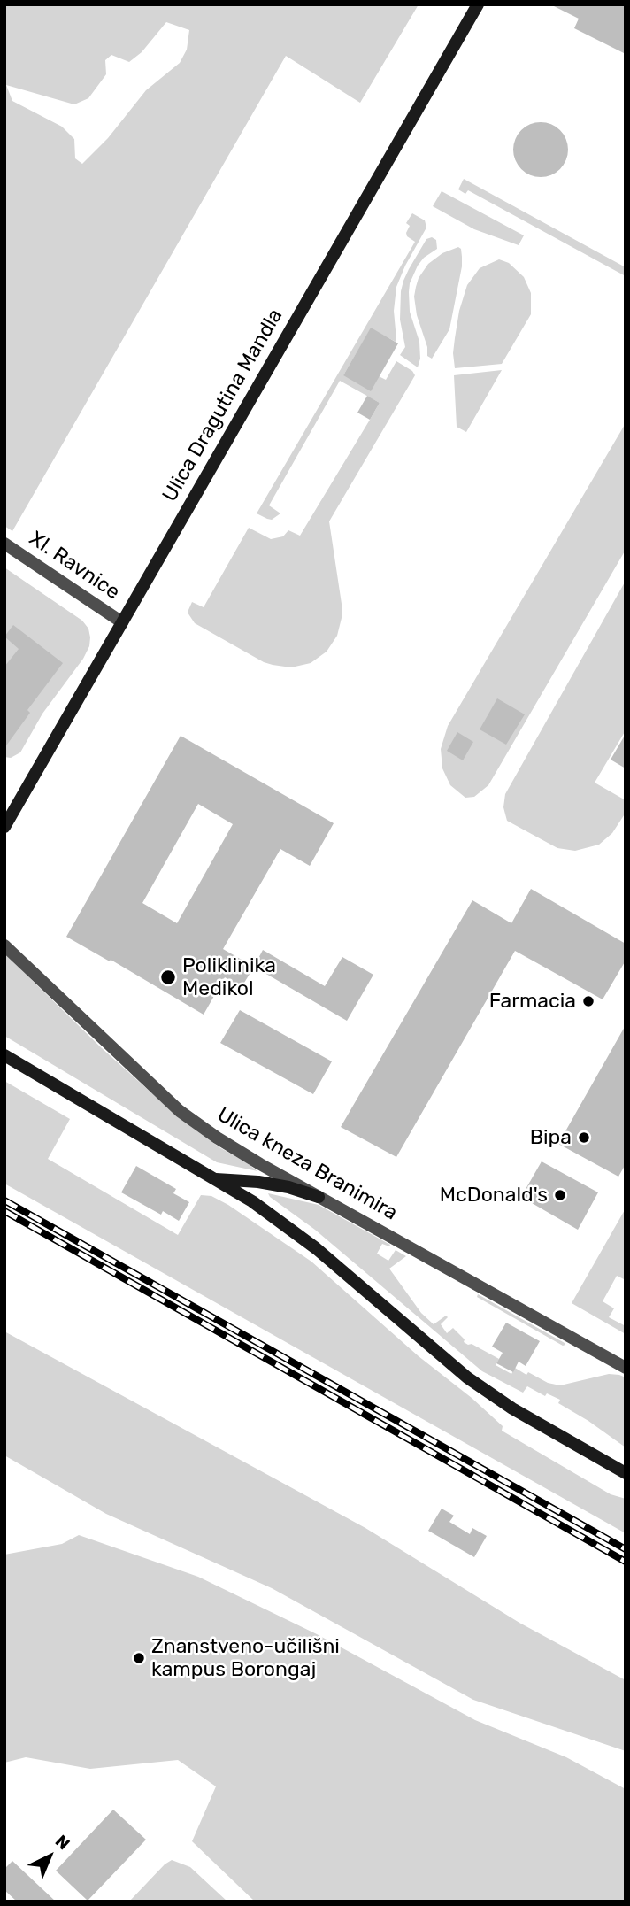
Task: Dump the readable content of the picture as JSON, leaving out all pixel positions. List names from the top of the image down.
{
  "streets": {
    "main road": ["Ulica Dragutina Mandla"],
    "street": ["XI. Ravnice", "Ulica kneza Branimira"]
  },
  "crossings": [
    ["Ulica Dragutina Mandla", "XI. Ravnice"]
  ],
  "places": [
    "Poliklinika Medikol",
    "Farmacia",
    "Bipa",
    "McDonald's",
    "Znanstveno-učilišni kampus Borongaj"
  ],
  "north": "top right"
}
